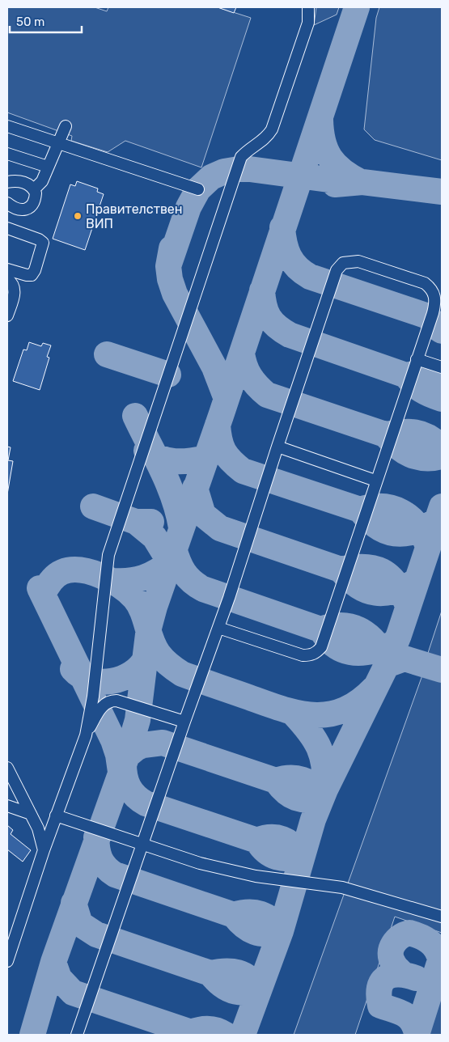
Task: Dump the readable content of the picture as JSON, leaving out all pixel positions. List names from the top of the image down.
{
  "places": ["Правителствен ВИП"],
  "scale_bar": "50 m"
}
